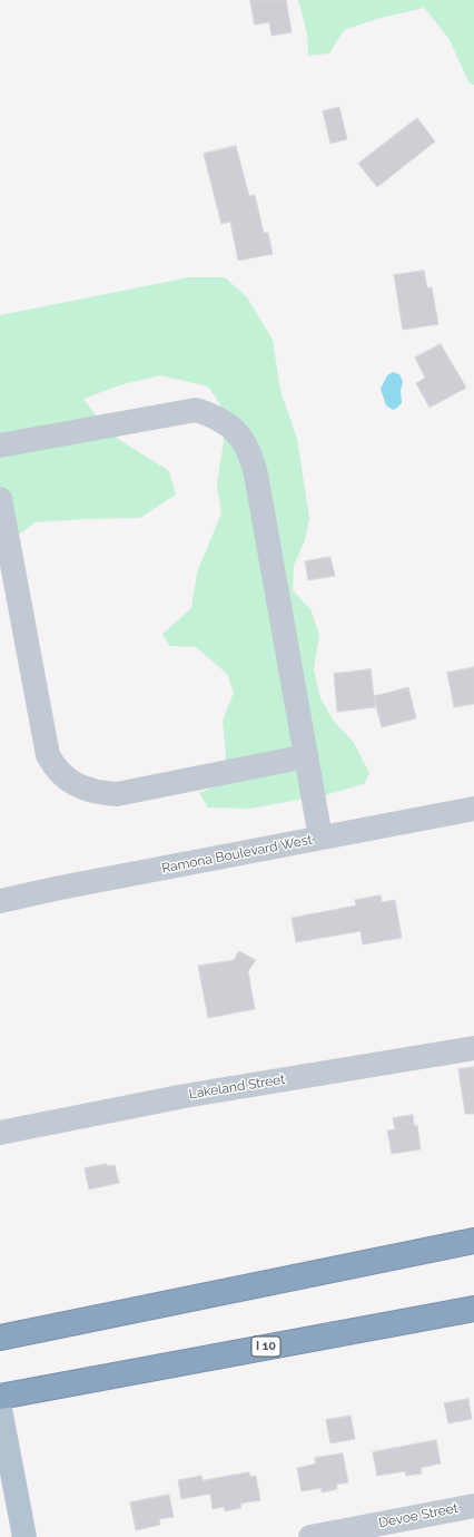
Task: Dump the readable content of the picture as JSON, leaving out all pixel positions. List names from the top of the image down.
{
  "streets": {
    "highway": ["I 10"],
    "street": ["Ramona Boulevard West", "Lakeland Street", "Devoe Street"]
  }
}
